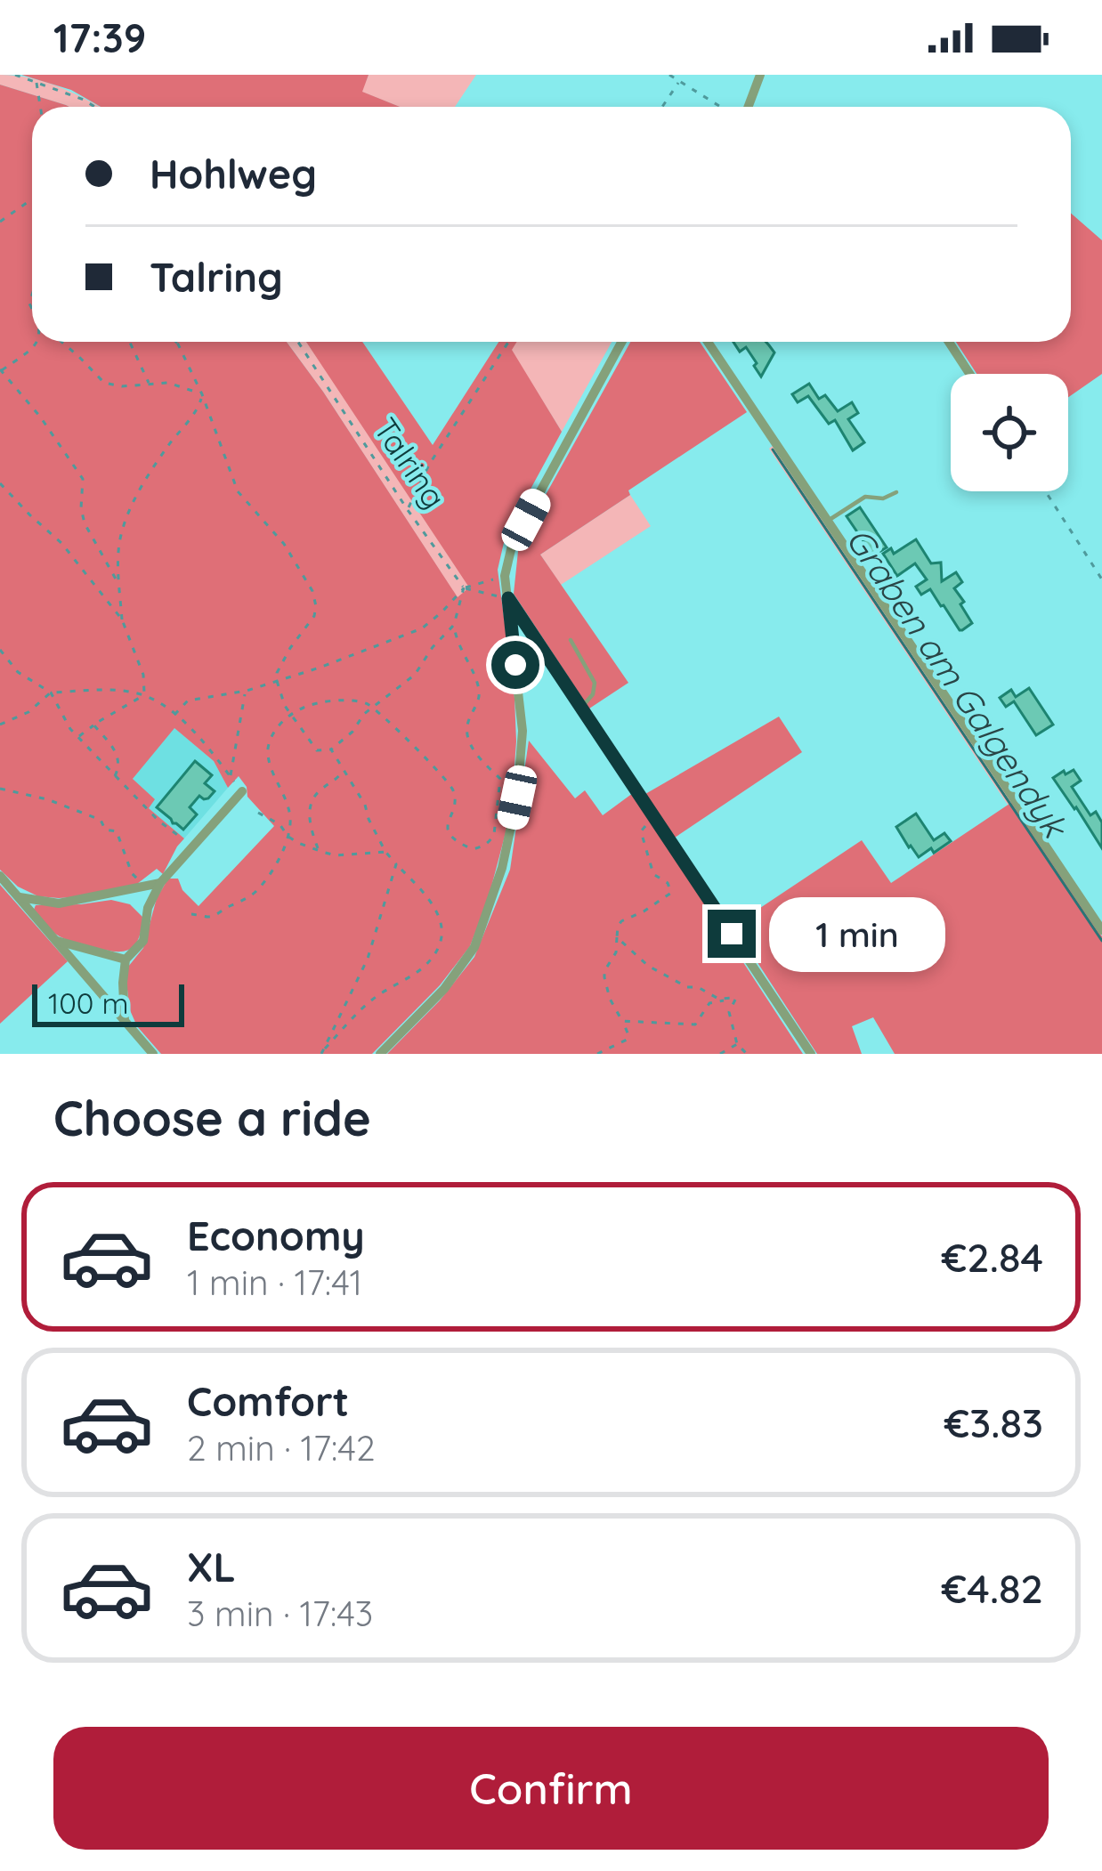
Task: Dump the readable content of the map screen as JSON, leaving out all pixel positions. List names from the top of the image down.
{
  "streets": {
    "path": ["Talring"]
  },
  "water": ["Graben am Galgendyk"],
  "scale_bar": "100 m",
  "page": {
    "status": "17:39",
    "banner": ["Hohlweg", "Talring"],
    "bubble": "1 min",
    "scale": "100 m",
    "heading": "Choose a ride",
    "list": [
      {
        "name": "Economy",
        "note": "1 min · 17:41",
        "value": "€2.84"
      },
      {
        "name": "Comfort",
        "note": "2 min · 17:42",
        "value": "€3.83"
      },
      {
        "name": "XL",
        "note": "3 min · 17:43",
        "value": "€4.82"
      }
    ],
    "buttons": "Confirm"
  }
}
